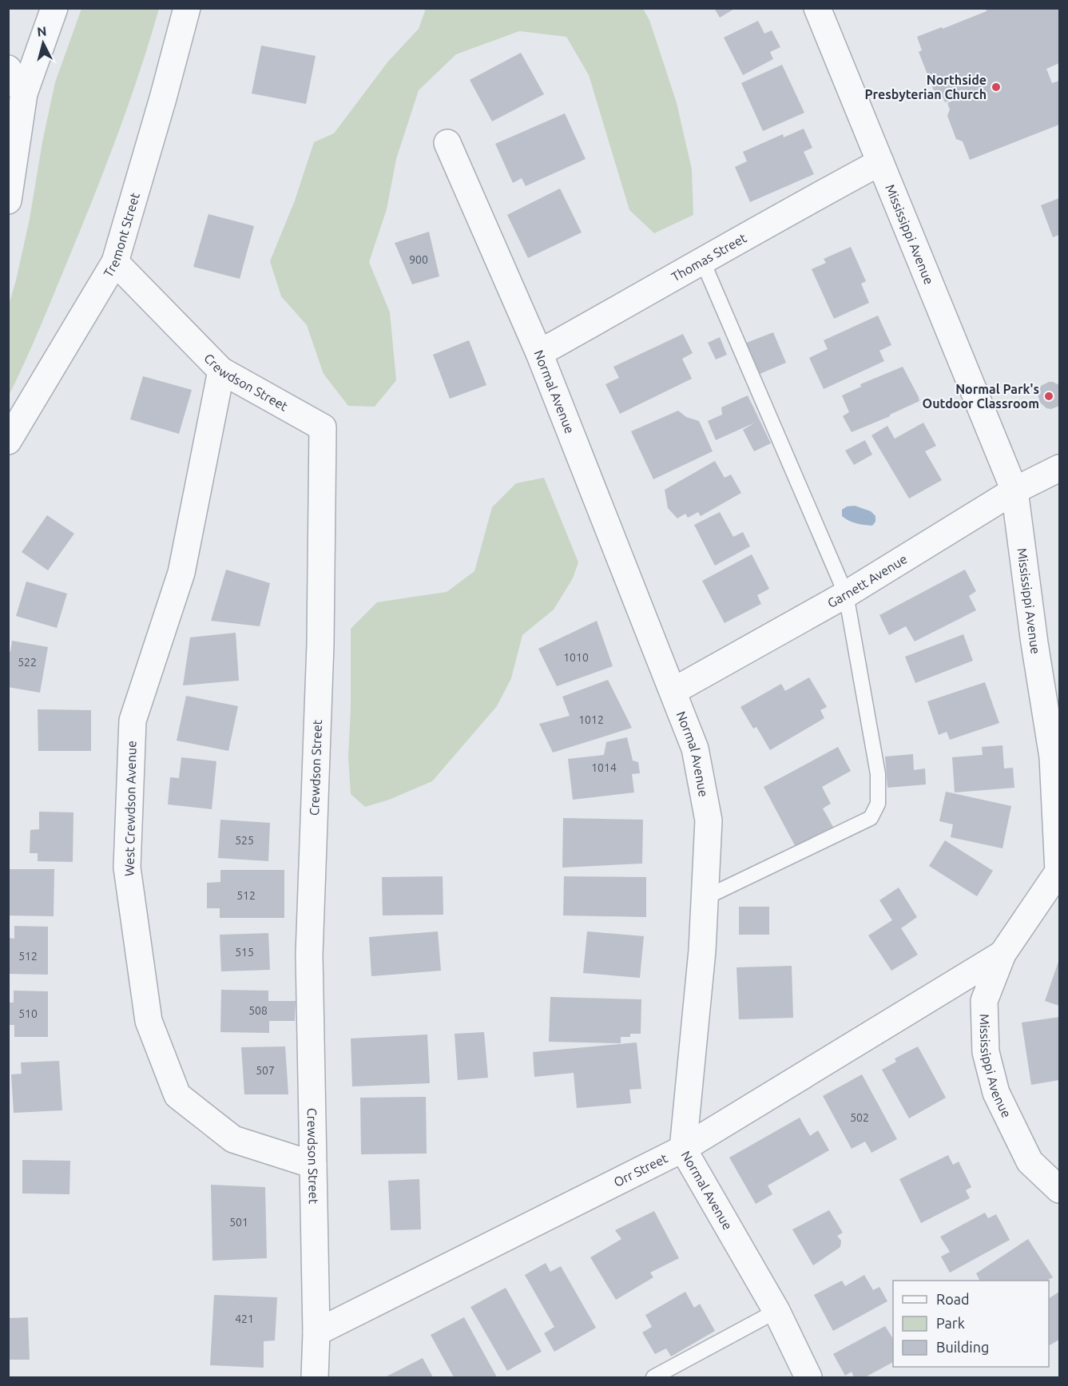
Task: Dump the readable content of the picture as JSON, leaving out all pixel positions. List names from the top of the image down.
{
  "streets": {
    "street": [
      "Tremont Street",
      "Mississippi Avenue",
      "Thomas Street",
      "Crewdson Street",
      "Normal Avenue",
      "Garnett Avenue",
      "West Crewdson Avenue",
      "Orr Street"
    ]
  },
  "crossings": [
    ["Tremont Street", "Crewdson Street"],
    ["Mississippi Avenue", "Thomas Street"],
    ["Mississippi Avenue", "Garnett Avenue"],
    ["Mississippi Avenue", "Orr Street"],
    ["Thomas Street", "Normal Avenue"],
    ["Crewdson Street", "West Crewdson Avenue"],
    ["Crewdson Street", "Orr Street"],
    ["Normal Avenue", "Garnett Avenue"],
    ["Normal Avenue", "Orr Street"]
  ],
  "places": ["Northside Presbyterian Church", "Normal Park's Outdoor Classroom"],
  "house_numbers": [
    "900",
    "1010",
    "522",
    "1012",
    "1014",
    "525",
    "512",
    "515",
    "512",
    "508",
    "510",
    "507",
    "502",
    "501",
    "421"
  ],
  "legend": ["Road", "Park", "Building"],
  "north": "top"
}
